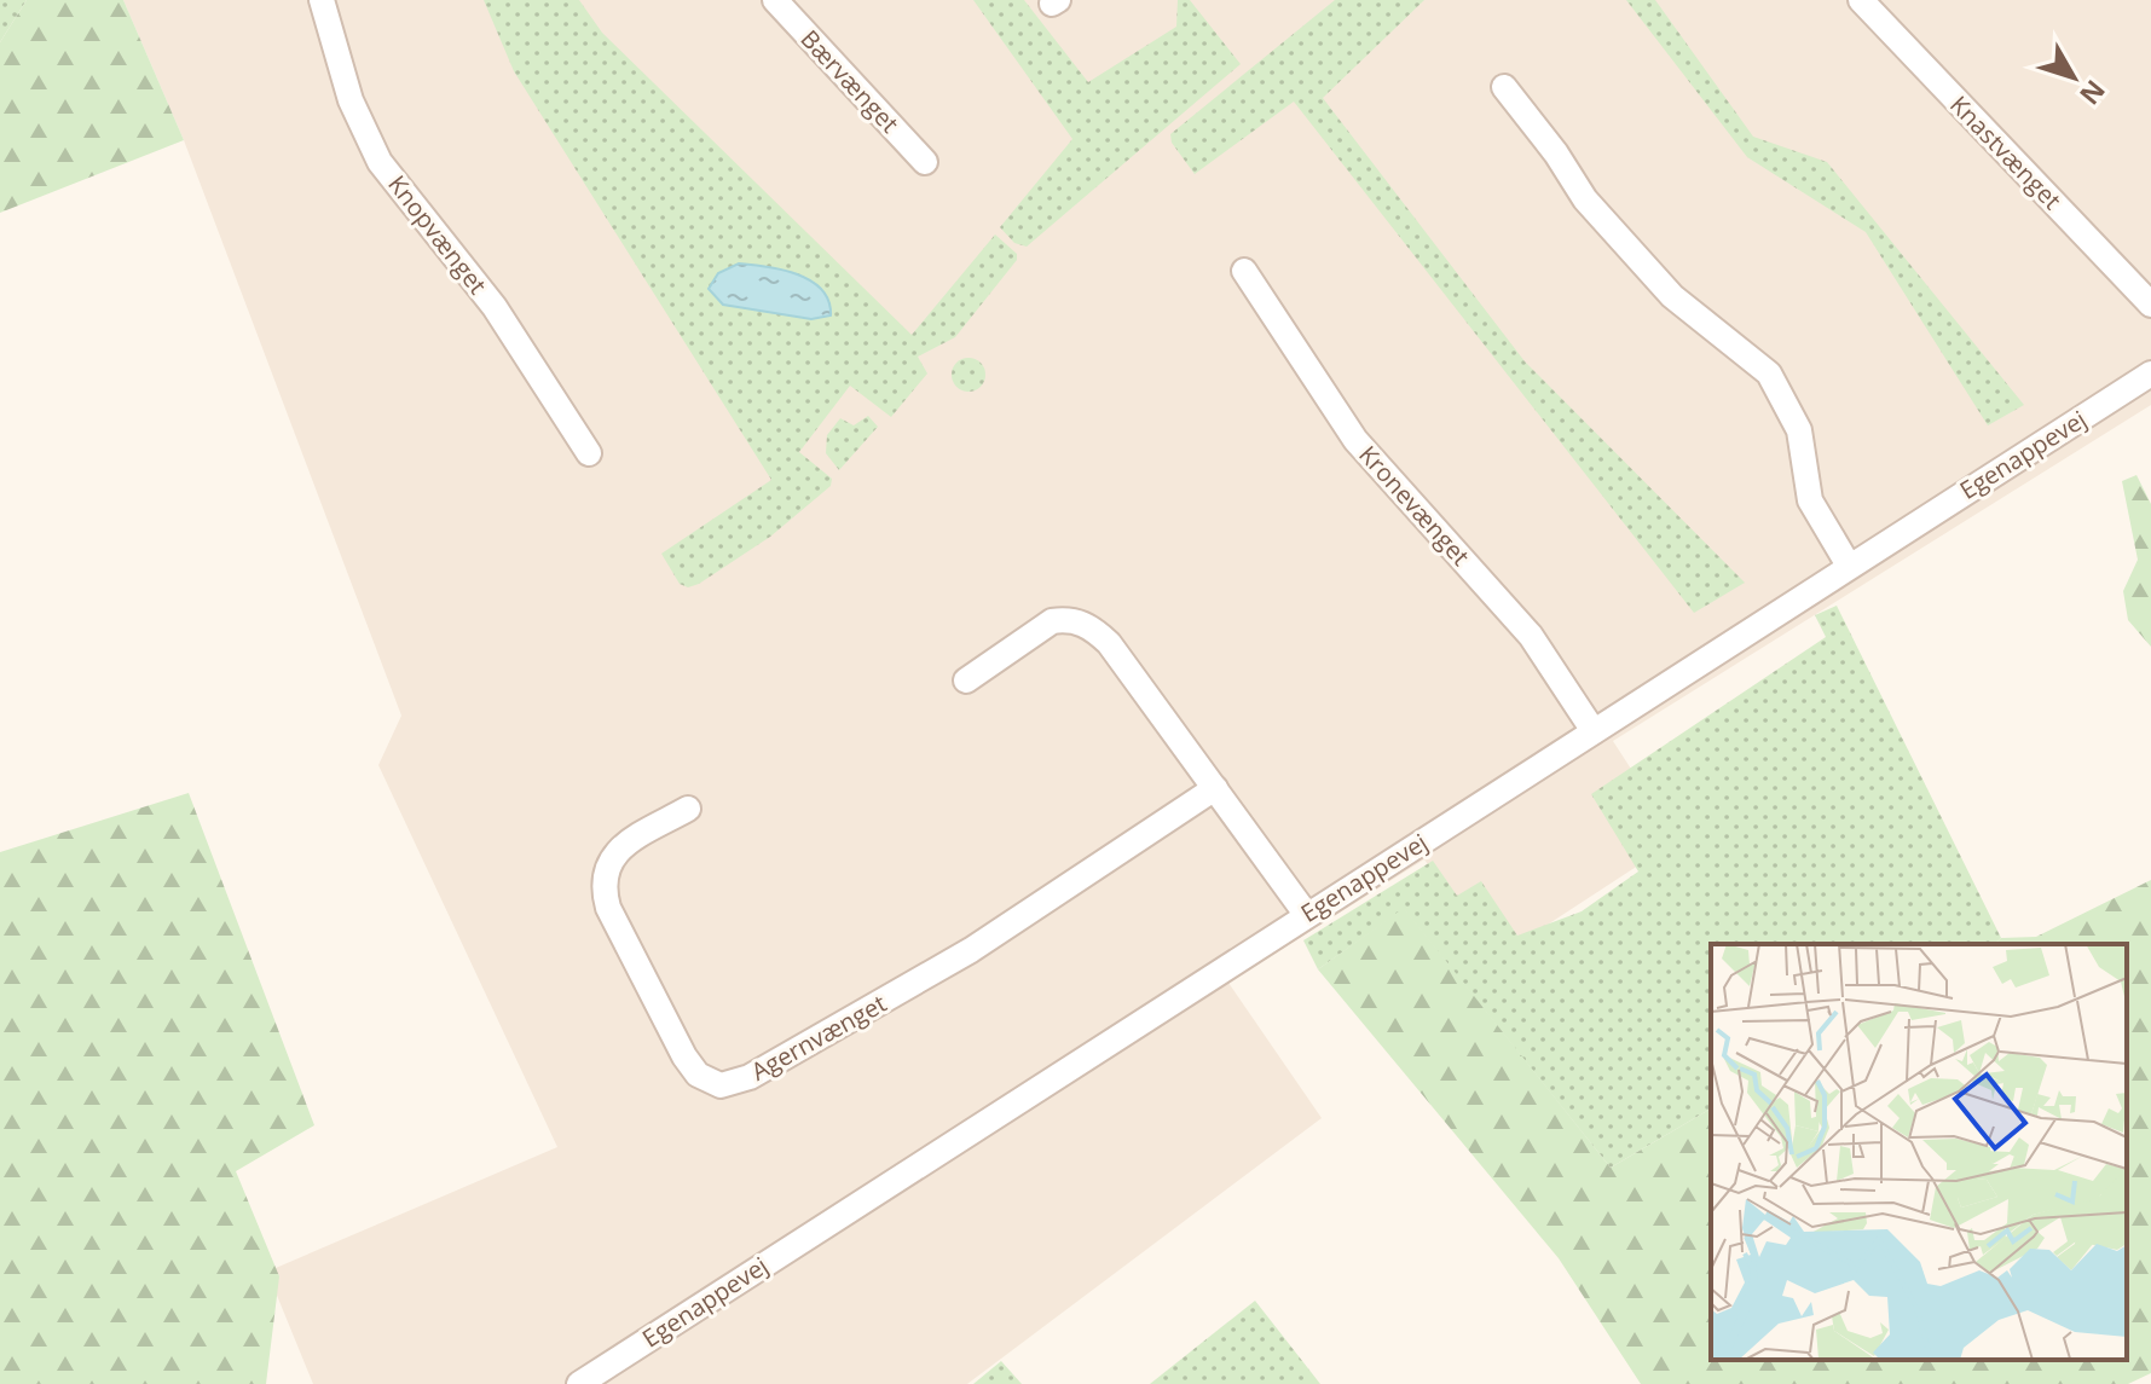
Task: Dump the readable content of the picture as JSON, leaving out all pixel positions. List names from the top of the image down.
{
  "streets": {
    "street": [
      "Bærvænget",
      "Knastvænget",
      "Knopvænget",
      "Egenappevej",
      "Kronevænget",
      "Agernvænget"
    ]
  },
  "crossings": [
    ["Egenappevej", "Kronevænget"]
  ],
  "north": "bottom right"
}
